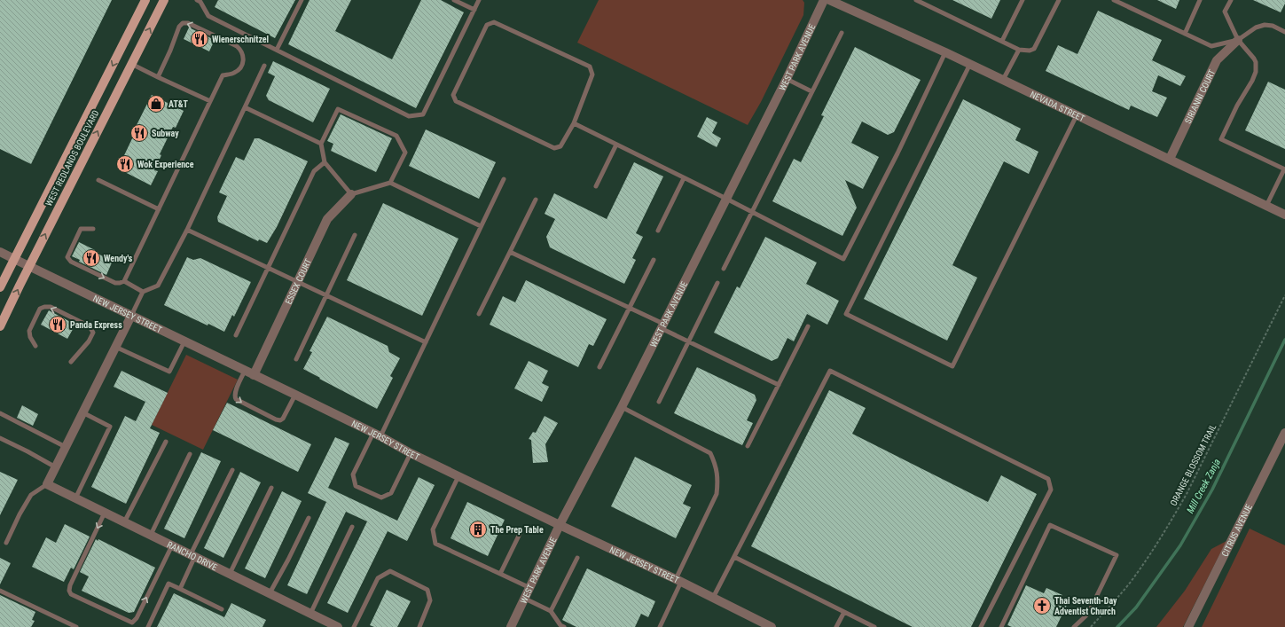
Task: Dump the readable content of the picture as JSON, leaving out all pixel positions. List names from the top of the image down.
{
  "streets": {
    "main road": ["WEST REDLANDS BOULEVARD"],
    "street": [
      "WEST PARK AVENUE",
      "SIRIANNI COURT",
      "NEVADA STREET",
      "ESSEX COURT",
      "NEW JERSEY STREET",
      "CITRUS AVENUE",
      "RANCHO DRIVE"
    ],
    "path": ["ORANGE BLOSSOM TRAIL"]
  },
  "crossings": [
    ["WEST PARK AVENUE", "NEW JERSEY STREET"],
    ["SIRIANNI COURT", "NEVADA STREET"],
    ["WEST REDLANDS BOULEVARD", "NEW JERSEY STREET"],
    ["ESSEX COURT", "NEW JERSEY STREET"]
  ],
  "water": ["Mill Creek Zanja"],
  "places": {
    "restaurant": [
      "Wienerschnitzel",
      "Subway",
      "Wok Experience",
      "Wendy's",
      "Panda Express"
    ],
    "shop": ["AT&T"],
    "building": ["The Prep Table"],
    "church": ["Thai Seventh-Day Adventist Church"]
  }
}
